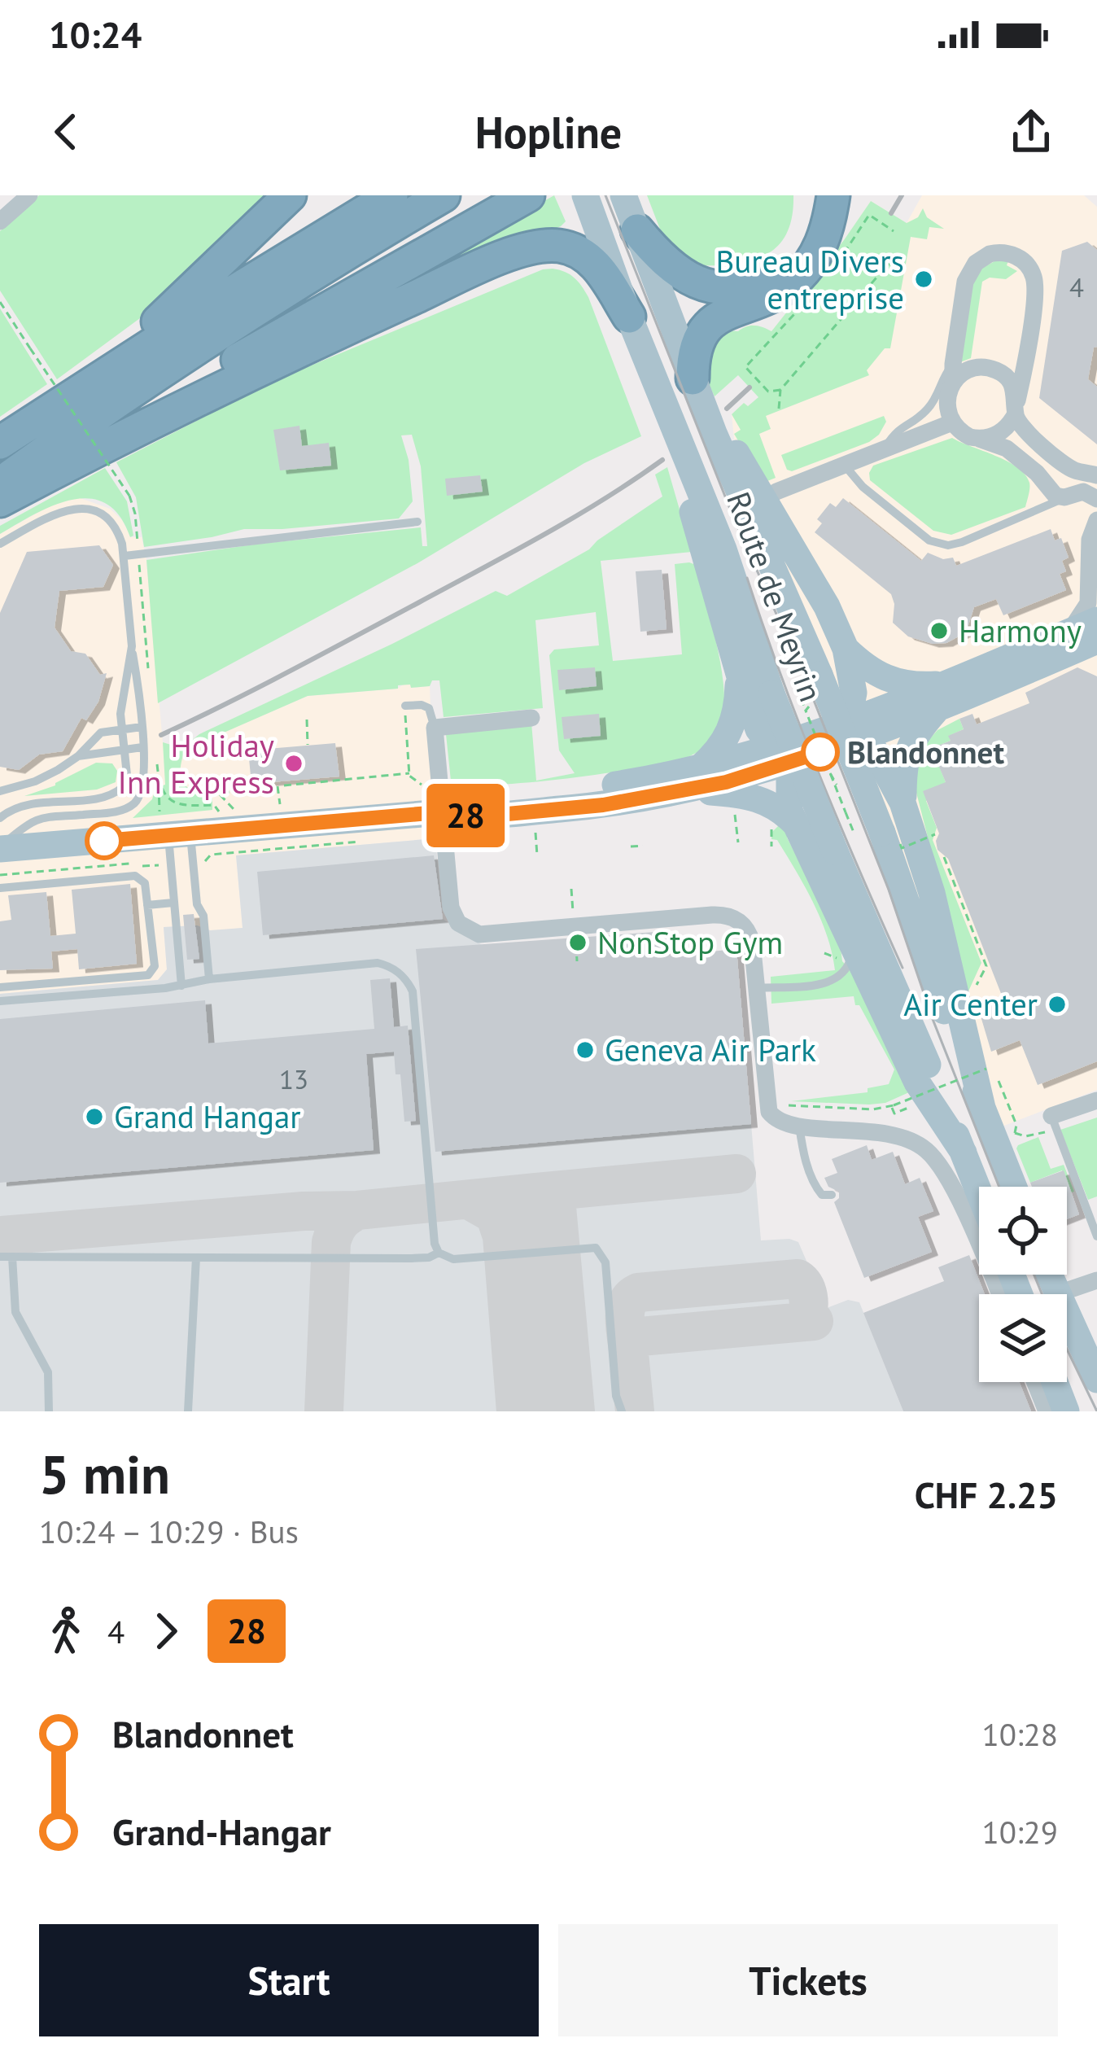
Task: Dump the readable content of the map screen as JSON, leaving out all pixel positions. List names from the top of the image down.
{
  "streets": {
    "main road": ["Route de Meyrin"]
  },
  "places": [
    "Bureau Divers entreprise",
    "Harmony",
    "Blandonnet",
    "Holiday Inn Express",
    "NonStop Gym",
    "Air Center",
    "Geneva Air Park",
    "Grand Hangar"
  ],
  "lines": ["bus line 28"],
  "house_numbers": ["4", "13"],
  "page": {
    "status": "10:24",
    "header": "Hopline",
    "on_map": "28",
    "heading": ["5 min", "10:24 – 10:29 · Bus", "CHF 2.25"],
    "legs": ["4", "28"],
    "list": [
      {
        "name": "Blandonnet",
        "value": "10:28"
      },
      {
        "name": "Grand-Hangar",
        "value": "10:29"
      }
    ],
    "buttons": ["Start", "Tickets"]
  }
}
